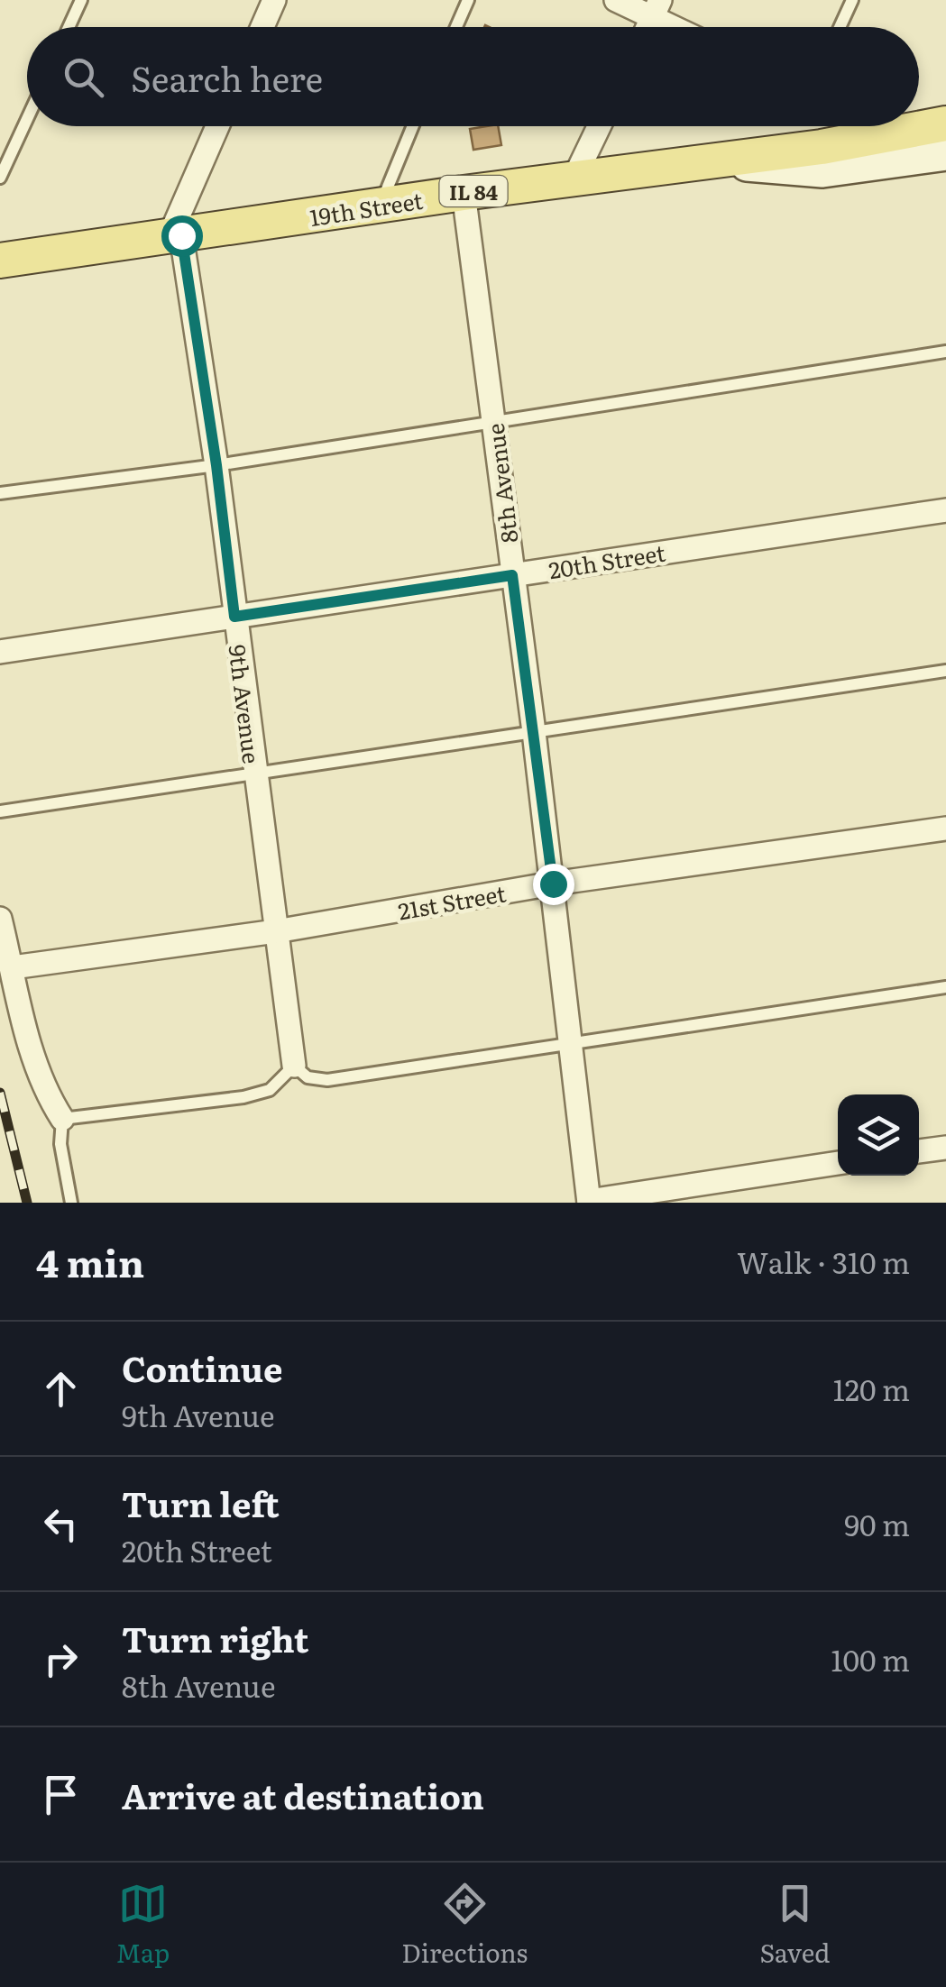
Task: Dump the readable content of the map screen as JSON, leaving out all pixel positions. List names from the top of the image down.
{
  "streets": {
    "main road": ["IL 84", "19th Street"],
    "street": [
      "8th Avenue",
      "20th Street",
      "9th Avenue",
      "21st Street"
    ]
  },
  "crossings": [
    ["19th Street", "8th Avenue"],
    ["19th Street", "9th Avenue"],
    ["8th Avenue", "20th Street"],
    ["8th Avenue", "21st Street"],
    ["20th Street", "9th Avenue"],
    ["9th Avenue", "21st Street"]
  ],
  "page": {
    "search": "Search here",
    "heading": ["4 min", "Walk · 310 m"],
    "list": [
      ["Continue", "9th Avenue", "120 m"],
      ["Turn left", "20th Street", "90 m"],
      ["Turn right", "8th Avenue", "100 m"],
      "Arrive at destination"
    ],
    "nav": ["Map", "Directions", "Saved"]
  }
}
